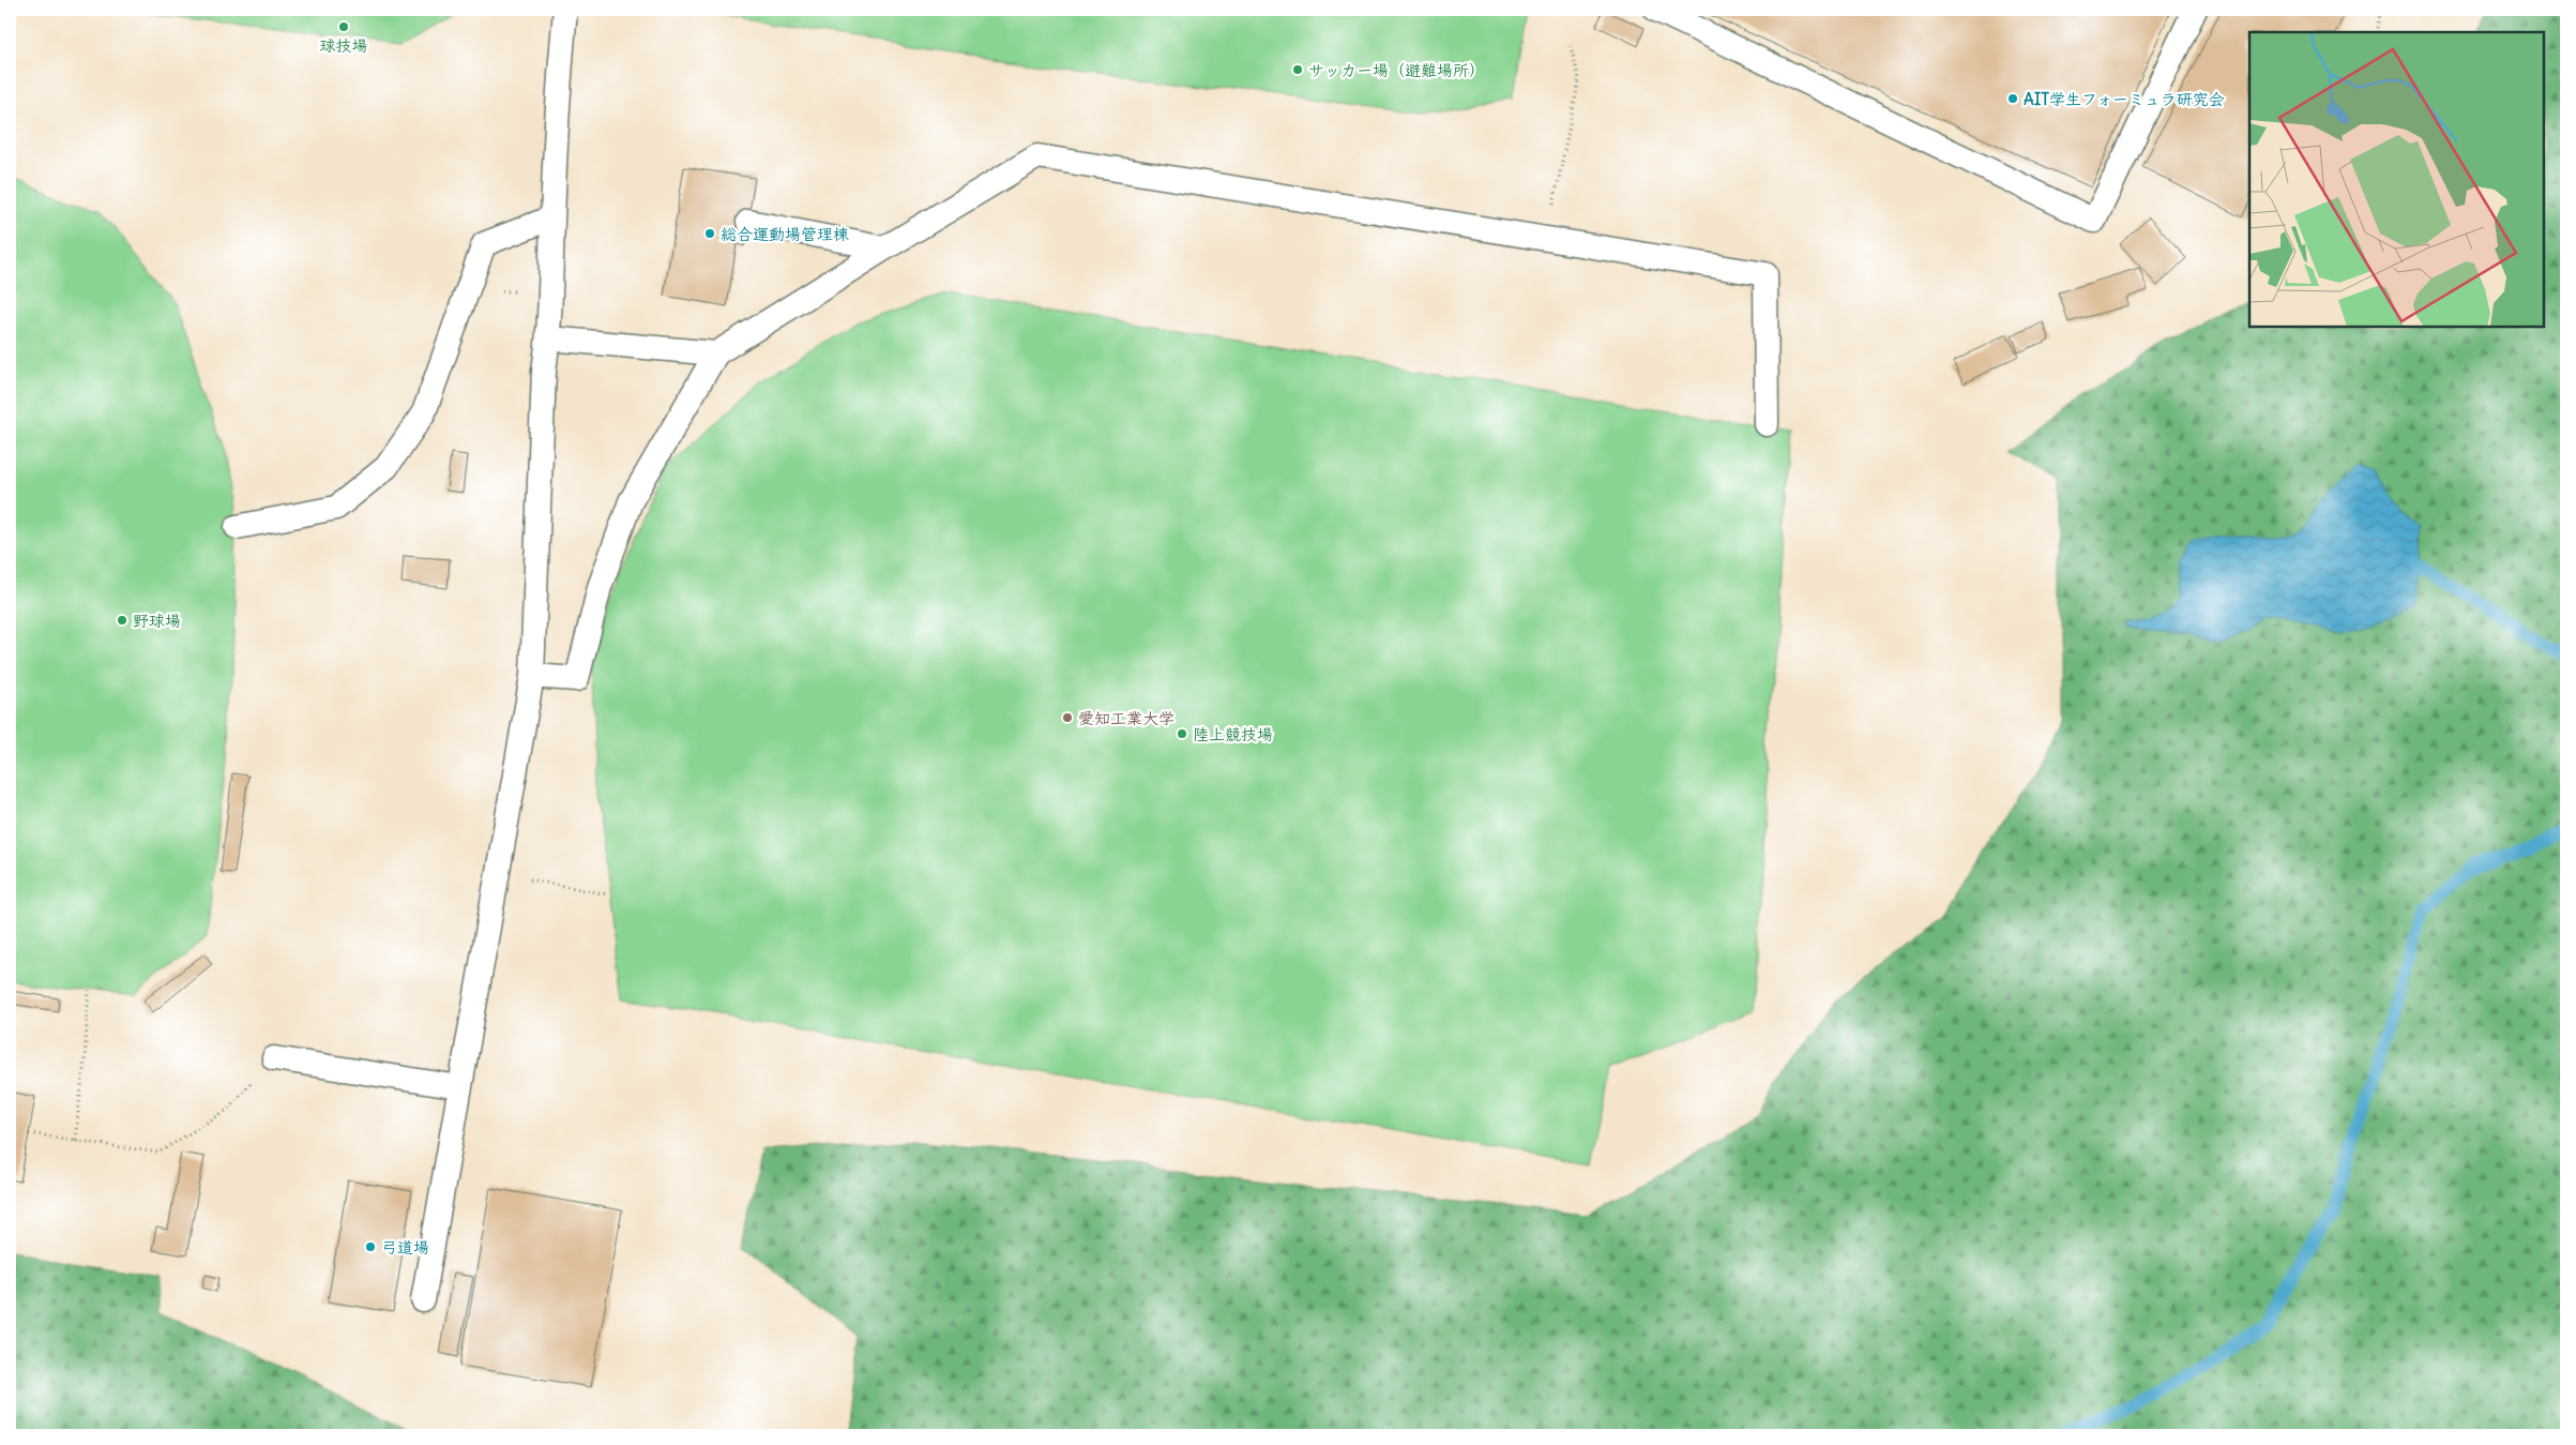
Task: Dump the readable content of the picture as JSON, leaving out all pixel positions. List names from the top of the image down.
{
  "places": [
    "球技場",
    "サッカー場（避難場所）",
    "AIT学生フォーミュラ研究会",
    "総合運動場管理棟",
    "野球場",
    "愛知工業大学",
    "陸上競技場",
    "弓道場"
  ]
}
